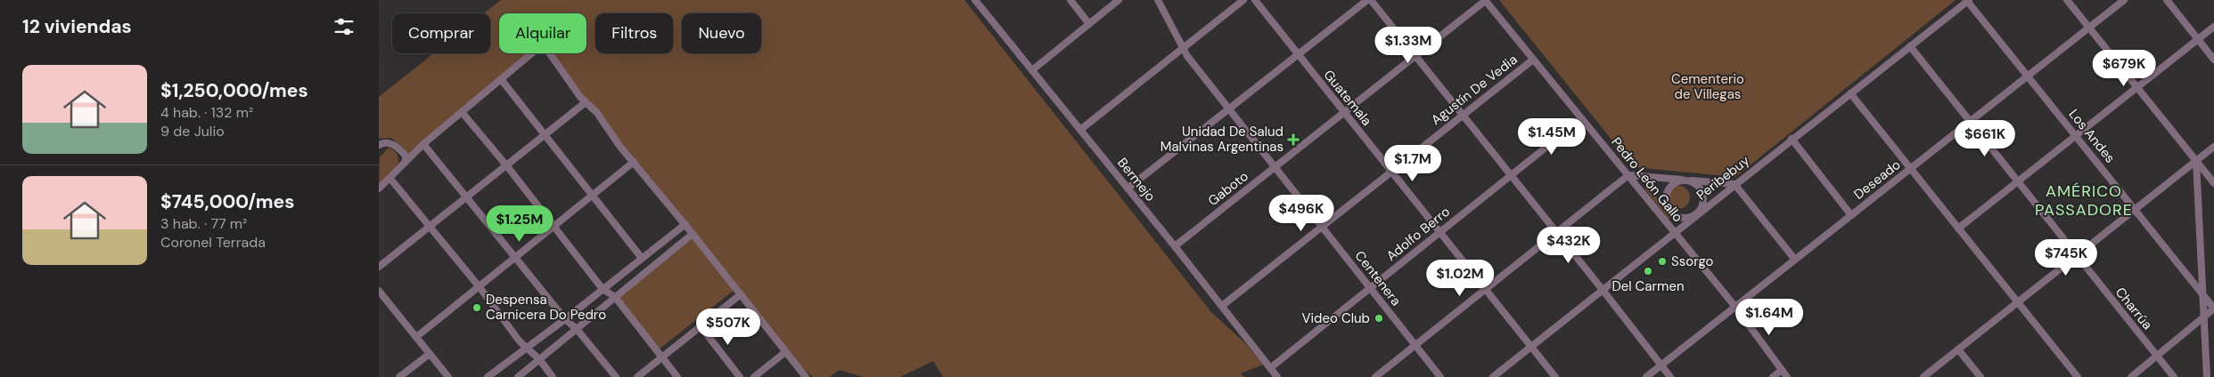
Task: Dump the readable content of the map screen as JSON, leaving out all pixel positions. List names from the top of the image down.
{
  "streets": {
    "street": [
      "Agustín De Vedia",
      "Guatemala",
      "Los Andes",
      "Peribebuy",
      "Bermejo",
      "Pedro León Gallo",
      "Deseado",
      "Gaboto",
      "Adolfo Berro",
      "Centenera",
      "Charrúa"
    ]
  },
  "crossings": [
    ["Agustín De Vedia", "Guatemala"],
    ["Agustín De Vedia", "Bermejo"],
    ["Agustín De Vedia", "Pedro León Gallo"],
    ["Agustín De Vedia", "Centenera"],
    ["Guatemala", "Peribebuy"],
    ["Guatemala", "Gaboto"],
    ["Guatemala", "Adolfo Berro"],
    ["Los Andes", "Peribebuy"],
    ["Los Andes", "Deseado"],
    ["Peribebuy", "Pedro León Gallo"],
    ["Peribebuy", "Charrúa"],
    ["Bermejo", "Gaboto"],
    ["Bermejo", "Adolfo Berro"],
    ["Pedro León Gallo", "Deseado"],
    ["Pedro León Gallo", "Gaboto"],
    ["Pedro León Gallo", "Adolfo Berro"],
    ["Deseado", "Charrúa"],
    ["Gaboto", "Centenera"],
    ["Adolfo Berro", "Centenera"]
  ],
  "districts": ["AMÉRICO PASSADORE"],
  "parks": ["Cementerio de Villegas"],
  "places": {
    "health": ["Unidad De Salud Malvinas Argentinas"],
    "other": [
      "Ssorgo",
      "Del Carmen",
      "Despensa Carnicera Do Pedro",
      "Video Club"
    ]
  },
  "page": {
    "heading": "12 viviendas",
    "chip": [
      "Comprar",
      "Alquilar",
      "Filtros",
      "Nuevo"
    ],
    "price": [
      "$1.33M",
      "$679K",
      "$1.45M",
      "$661K",
      "$1.7M",
      "$496K",
      "$1.25M",
      "$432K",
      "$745K",
      "$1.02M",
      "$1.64M",
      "$507K"
    ],
    "list": [
      {
        "name": "$1,250,000/mes",
        "note": "4 hab. · 132 m² · 9 de Julio"
      },
      {
        "name": "$745,000/mes",
        "note": "3 hab. · 77 m² · Coronel Terrada"
      }
    ]
  }
}
